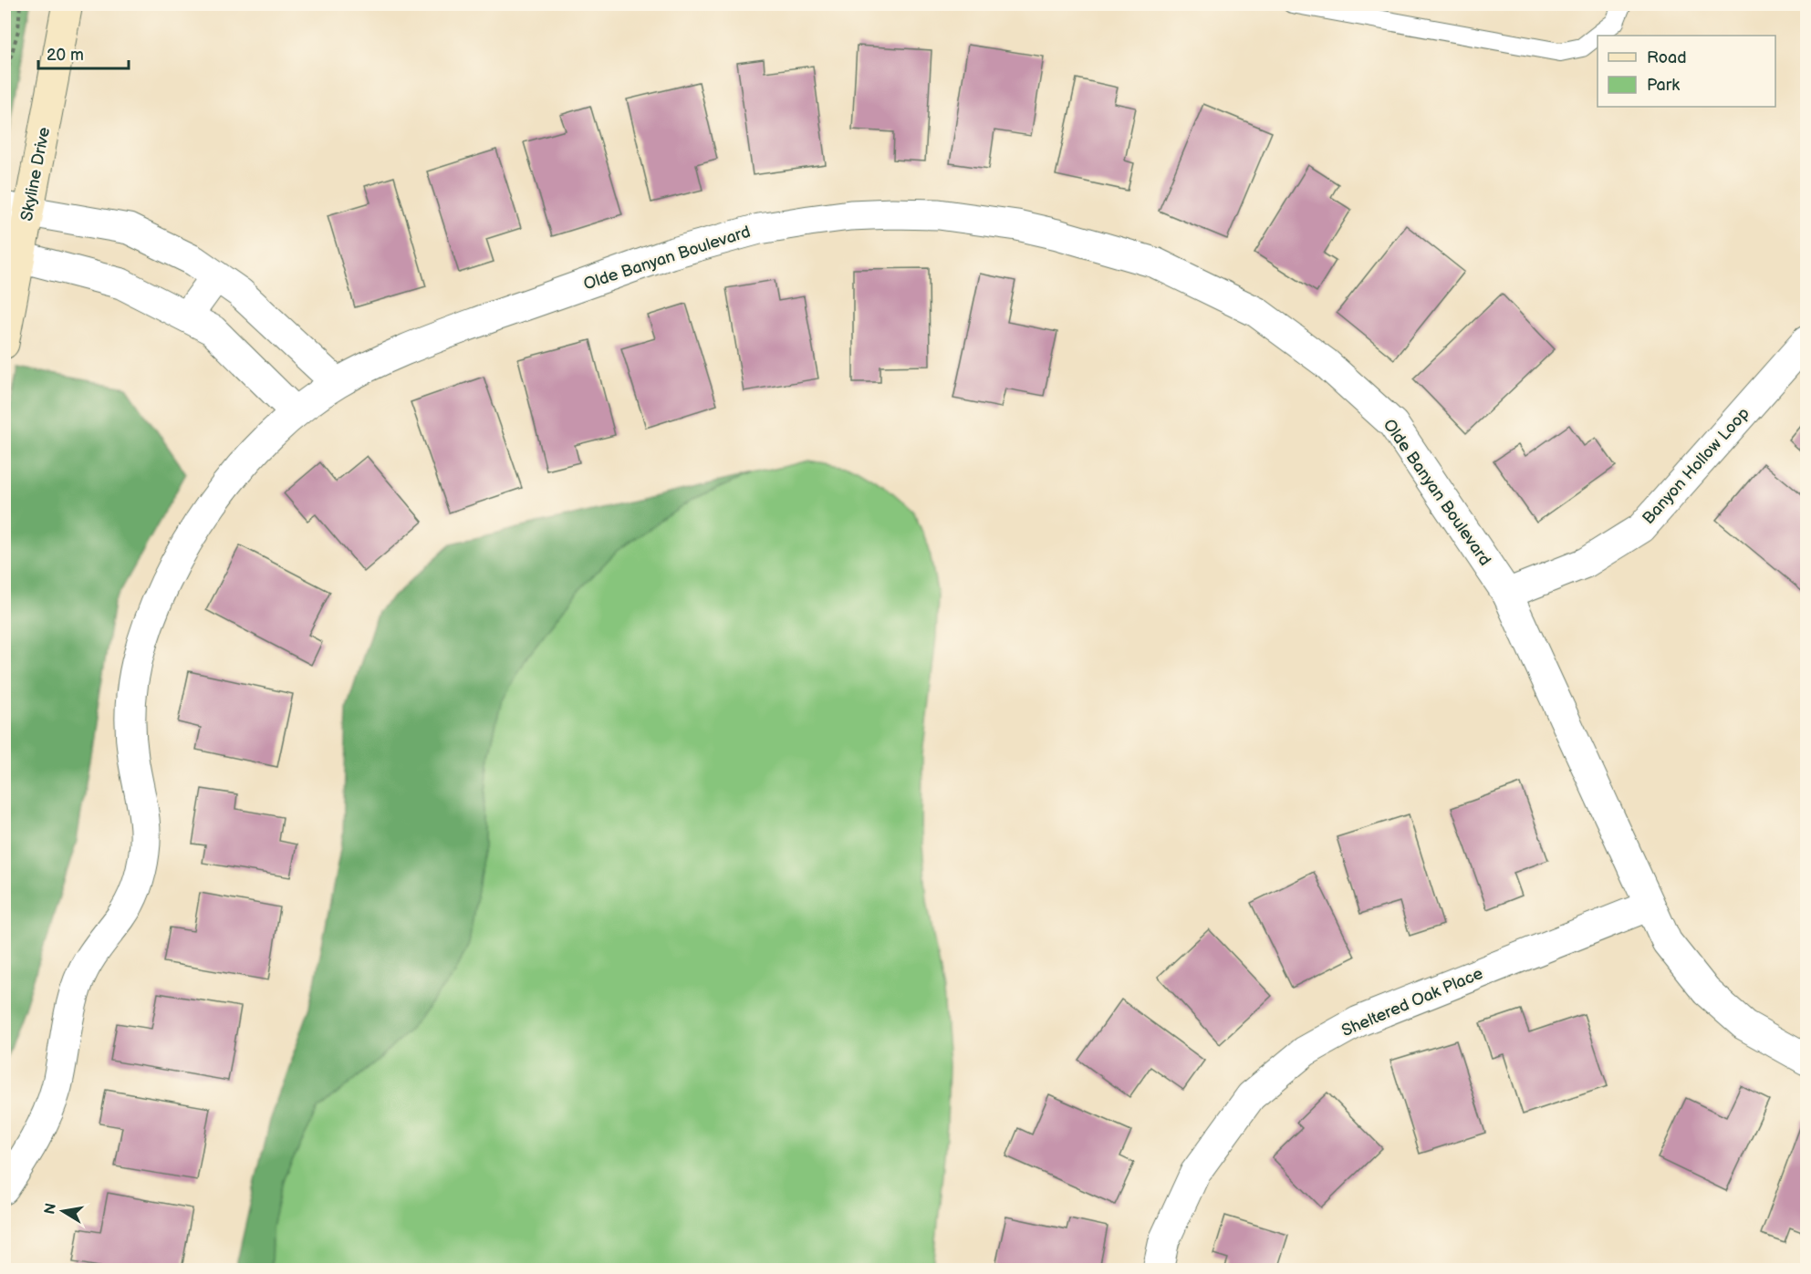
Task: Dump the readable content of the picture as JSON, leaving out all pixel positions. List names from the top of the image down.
{
  "streets": {
    "street": [
      "Skyline Drive",
      "Olde Banyan Boulevard",
      "Banyon Hollow Loop",
      "Sheltered Oak Place"
    ]
  },
  "crossings": [
    ["Olde Banyan Boulevard", "Banyon Hollow Loop"],
    ["Olde Banyan Boulevard", "Sheltered Oak Place"]
  ],
  "legend": ["Road", "Park"],
  "scale_bar": "20 m",
  "north": "left"
}
